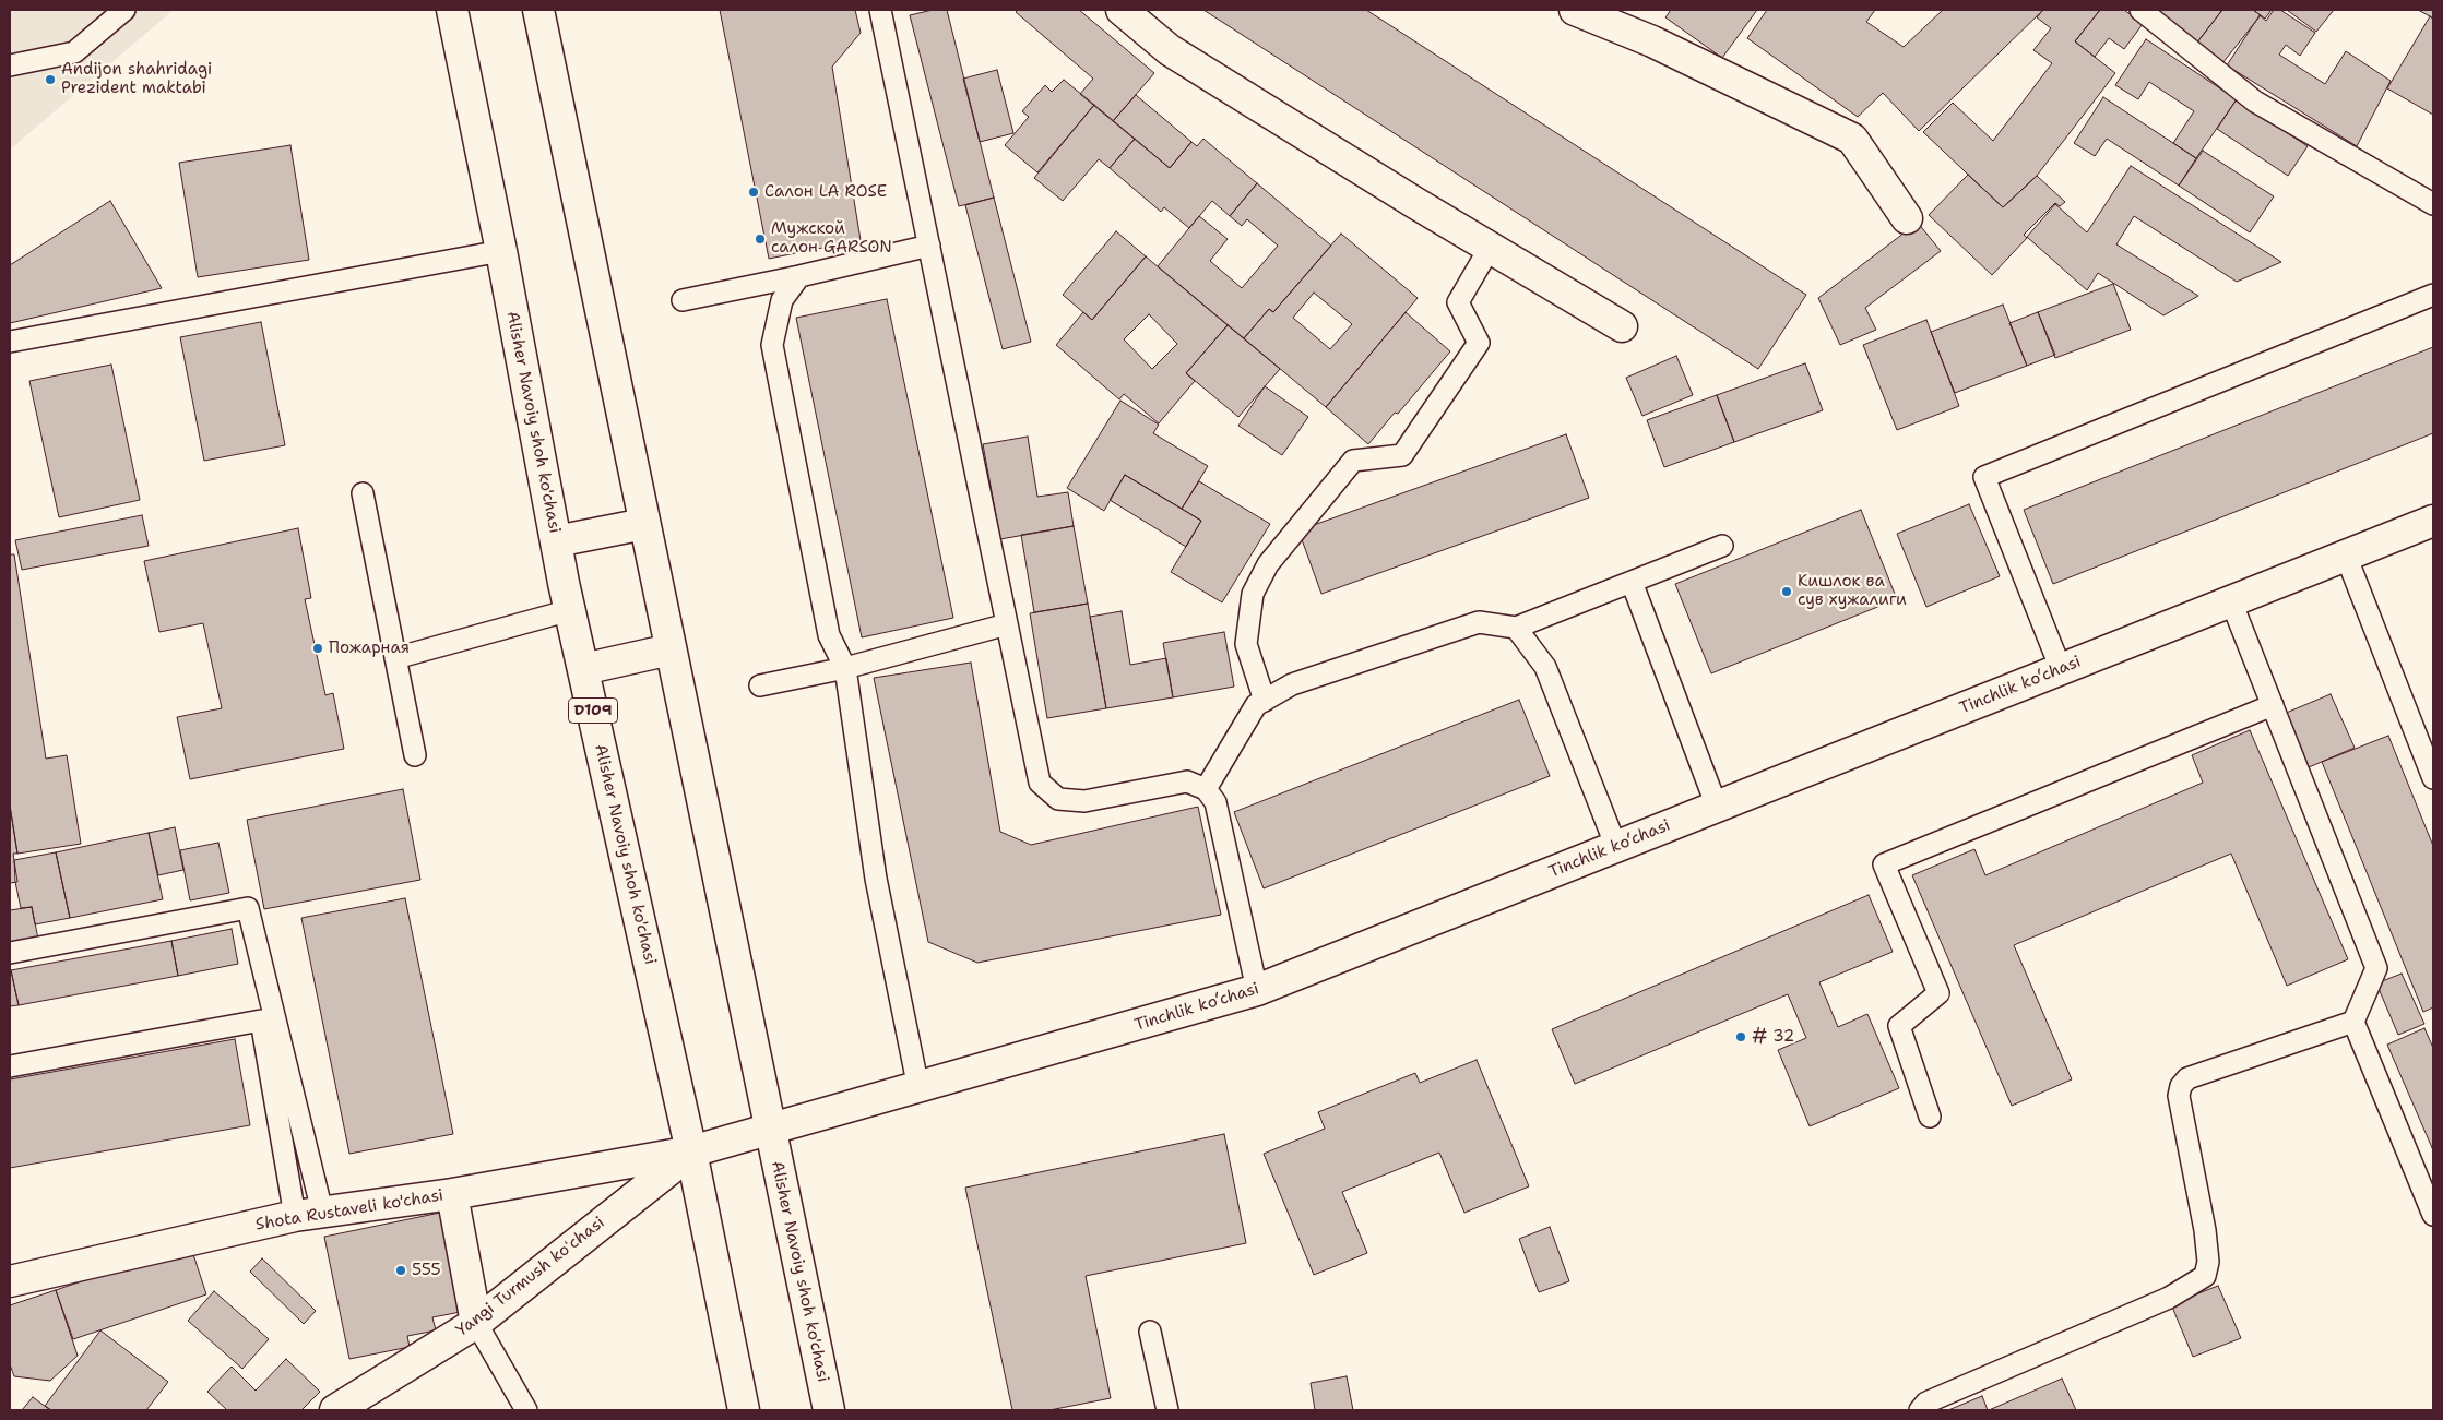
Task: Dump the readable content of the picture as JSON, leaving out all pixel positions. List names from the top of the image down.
{
  "streets": {
    "street": [
      "Alisher Navoiy shoh ko'chasi",
      "Tinchlik kо‘chasi",
      "D109",
      "Shota Rustaveli ko'chasi",
      "Yangi Turmush koʻchasi"
    ]
  },
  "crossings": [
    ["Alisher Navoiy shoh ko'chasi", "Tinchlik kо‘chasi"],
    ["Alisher Navoiy shoh ko'chasi", "Shota Rustaveli ko'chasi"],
    ["Alisher Navoiy shoh ko'chasi", "Yangi Turmush koʻchasi"],
    ["Tinchlik kо‘chasi", "Shota Rustaveli ko'chasi"],
    ["Shota Rustaveli ko'chasi", "Yangi Turmush koʻchasi"]
  ],
  "places": [
    "Andijon shahridagi Prezident maktabi",
    "Салон LA ROSE",
    "Мужской салон GARSON",
    "Кишлок ва сув хужалиги",
    "Пожарная",
    "# 32",
    "555"
  ]
}
